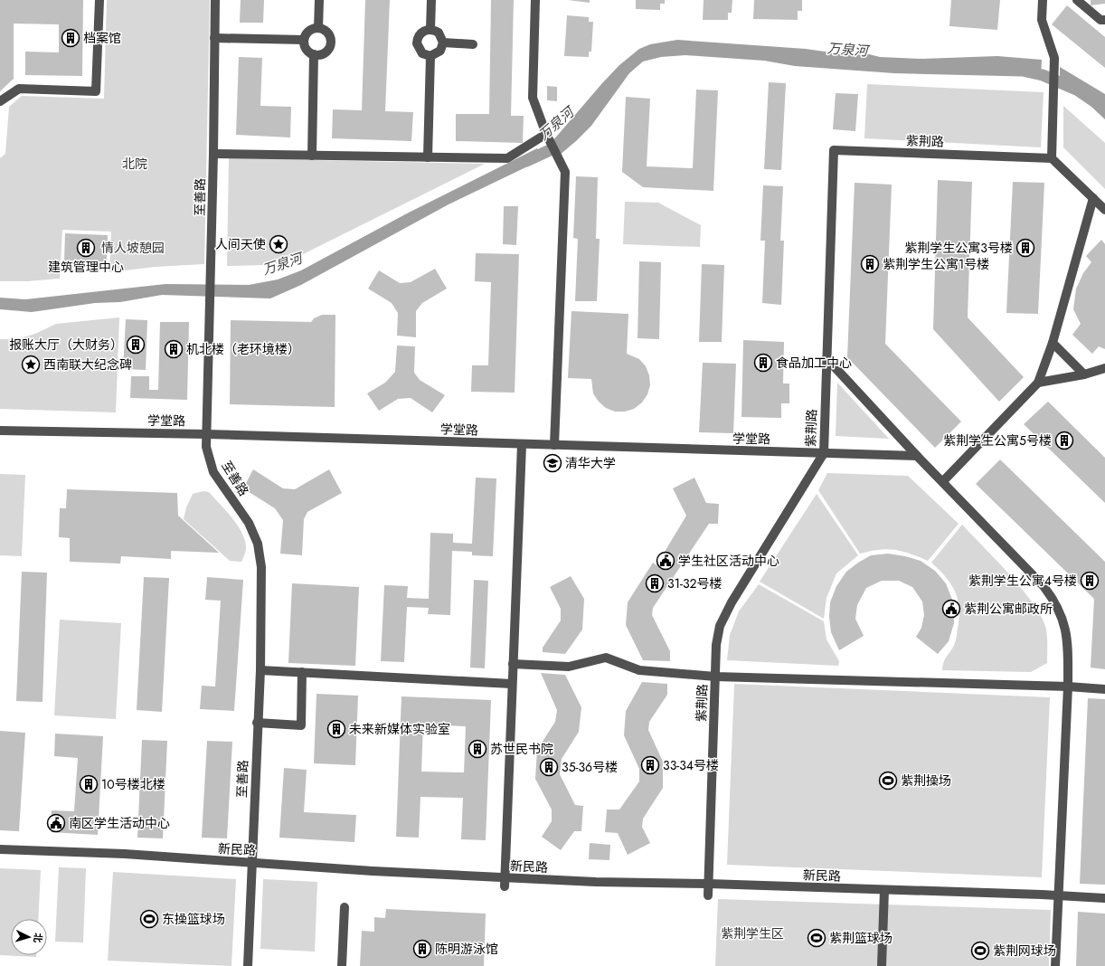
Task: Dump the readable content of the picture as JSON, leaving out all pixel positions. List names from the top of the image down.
{
  "streets": {
    "street": [
      "紫荆路",
      "至善路",
      "学堂路",
      "新民路"
    ]
  },
  "crossings": [
    ["紫荆路", "学堂路"],
    ["紫荆路", "新民路"],
    ["至善路", "学堂路"],
    ["至善路", "新民路"]
  ],
  "water": ["万泉河"],
  "parks": ["北院", "情人坡憩园", "紫荆学生区"],
  "places": {
    "building": [
      "档案馆",
      "建筑管理中心",
      "紫荆学生公寓3号楼",
      "紫荆学生公寓1号楼",
      "报账大厅（大财务）",
      "机北楼（老环境楼）",
      "食品加工中心",
      "紫荆学生公寓5号楼",
      "紫荆学生公寓4号楼",
      "31-32号楼",
      "未来新媒体实验室",
      "苏世民书院",
      "33-34号楼",
      "35-36号楼",
      "10号楼北楼",
      "陈明游泳馆"
    ],
    "place": ["人间天使", "西南联大纪念碑"],
    "school or university": ["清华大学"],
    "public building": ["学生社区活动中心", "紫荆公寓邮政所", "南区学生活动中心"],
    "sports": [
      "紫荆操场",
      "东操篮球场",
      "紫荆篮球场",
      "紫荆网球场"
    ]
  },
  "north": "right"
}
